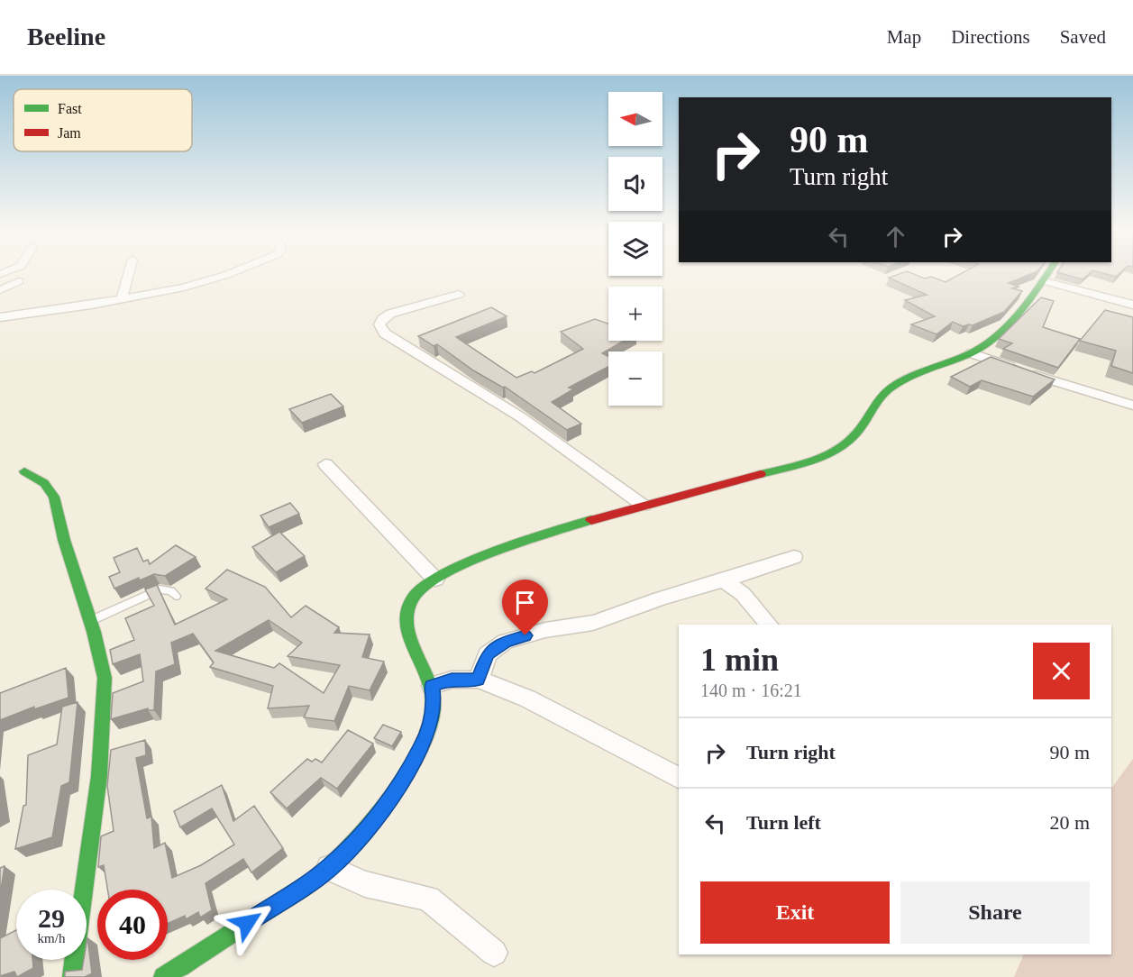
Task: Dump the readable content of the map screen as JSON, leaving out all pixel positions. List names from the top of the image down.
{
  "legend": ["Fast", "Jam"],
  "north": "left",
  "page": {
    "header": "Beeline",
    "nav": ["Map", "Directions", "Saved"],
    "map_buttons": ["+", "−"],
    "turn": ["90 m", "Turn right"],
    "heading": ["1 min", "140 m · 16:21"],
    "list": [
      {
        "name": "Turn right",
        "value": "90 m"
      },
      {
        "name": "Turn left",
        "value": "20 m"
      }
    ],
    "buttons": ["Exit", "Share"],
    "speed": "29 km/h",
    "limit": "40"
  }
}
